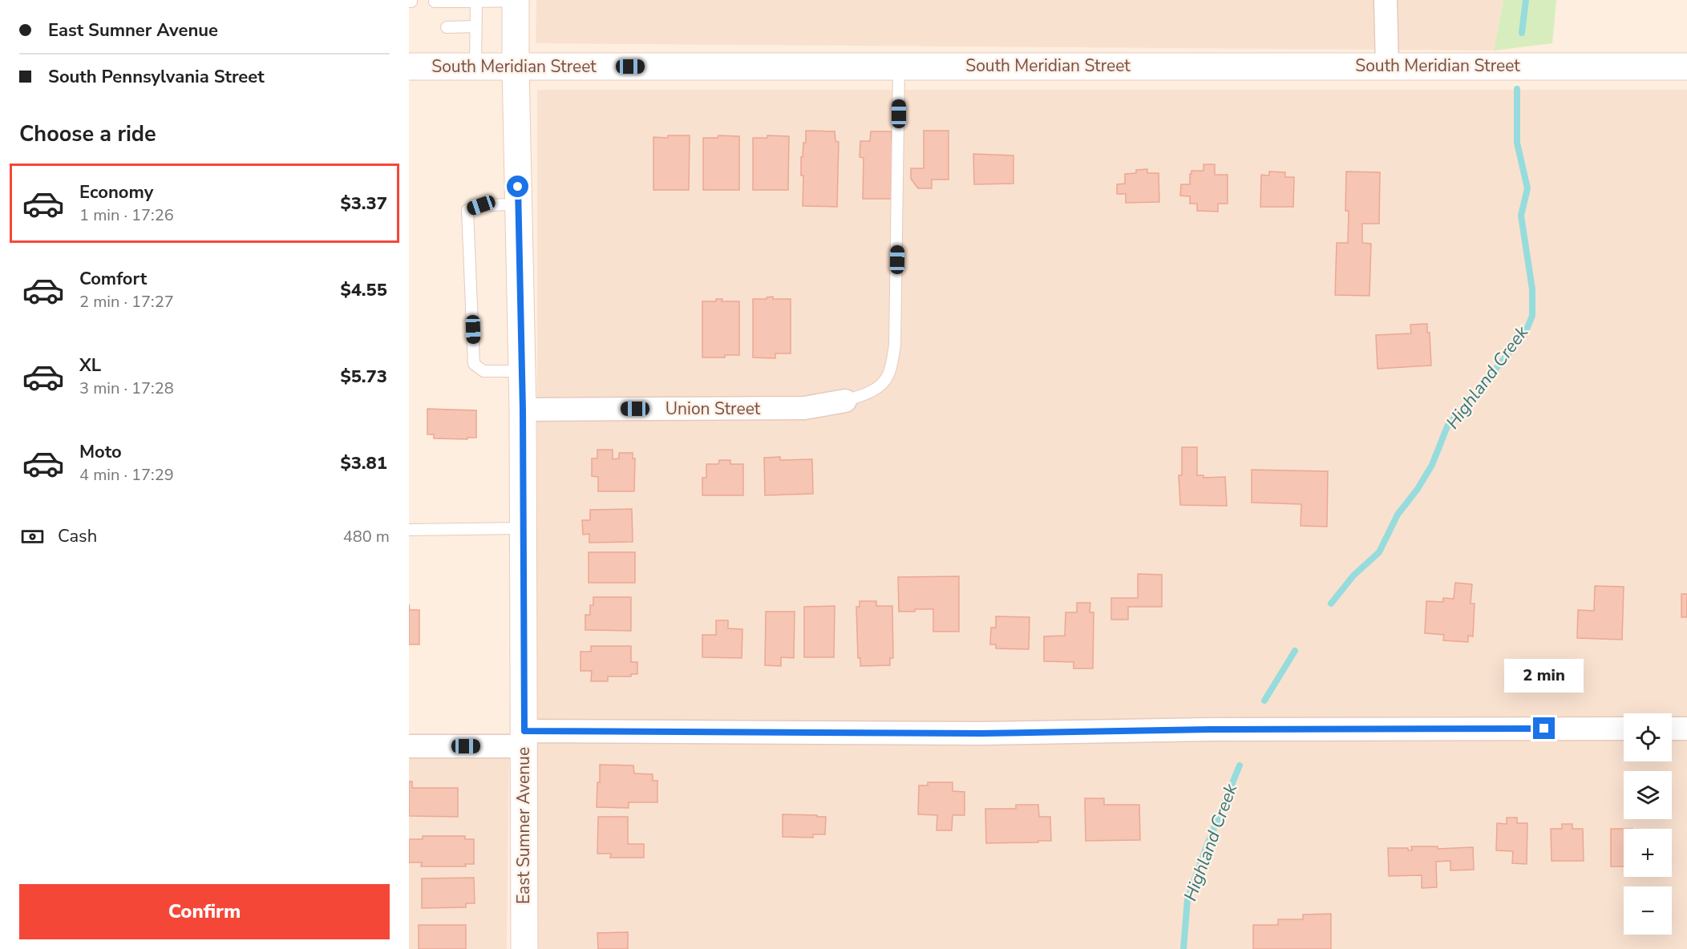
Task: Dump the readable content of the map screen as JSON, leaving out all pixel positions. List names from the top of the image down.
{
  "streets": {
    "main road": ["South Meridian Street", "East Sumner Avenue"],
    "street": ["Union Street"]
  },
  "crossings": [
    ["South Meridian Street", "East Sumner Avenue"],
    ["Union Street", "East Sumner Avenue"]
  ],
  "water": ["Highland Creek"],
  "page": {
    "banner": ["East Sumner Avenue", "South Pennsylvania Street"],
    "heading": "Choose a ride",
    "list": [
      {
        "name": "Economy",
        "note": "1 min · 17:26",
        "value": "$3.37"
      },
      {
        "name": "Comfort",
        "note": "2 min · 17:27",
        "value": "$4.55"
      },
      {
        "name": "XL",
        "note": "3 min · 17:28",
        "value": "$5.73"
      },
      {
        "name": "Moto",
        "note": "4 min · 17:29",
        "value": "$3.81"
      }
    ],
    "pay": ["Cash", "480 m"],
    "bubble": "2 min",
    "map_buttons": ["+", "−"],
    "buttons": "Confirm"
  }
}
